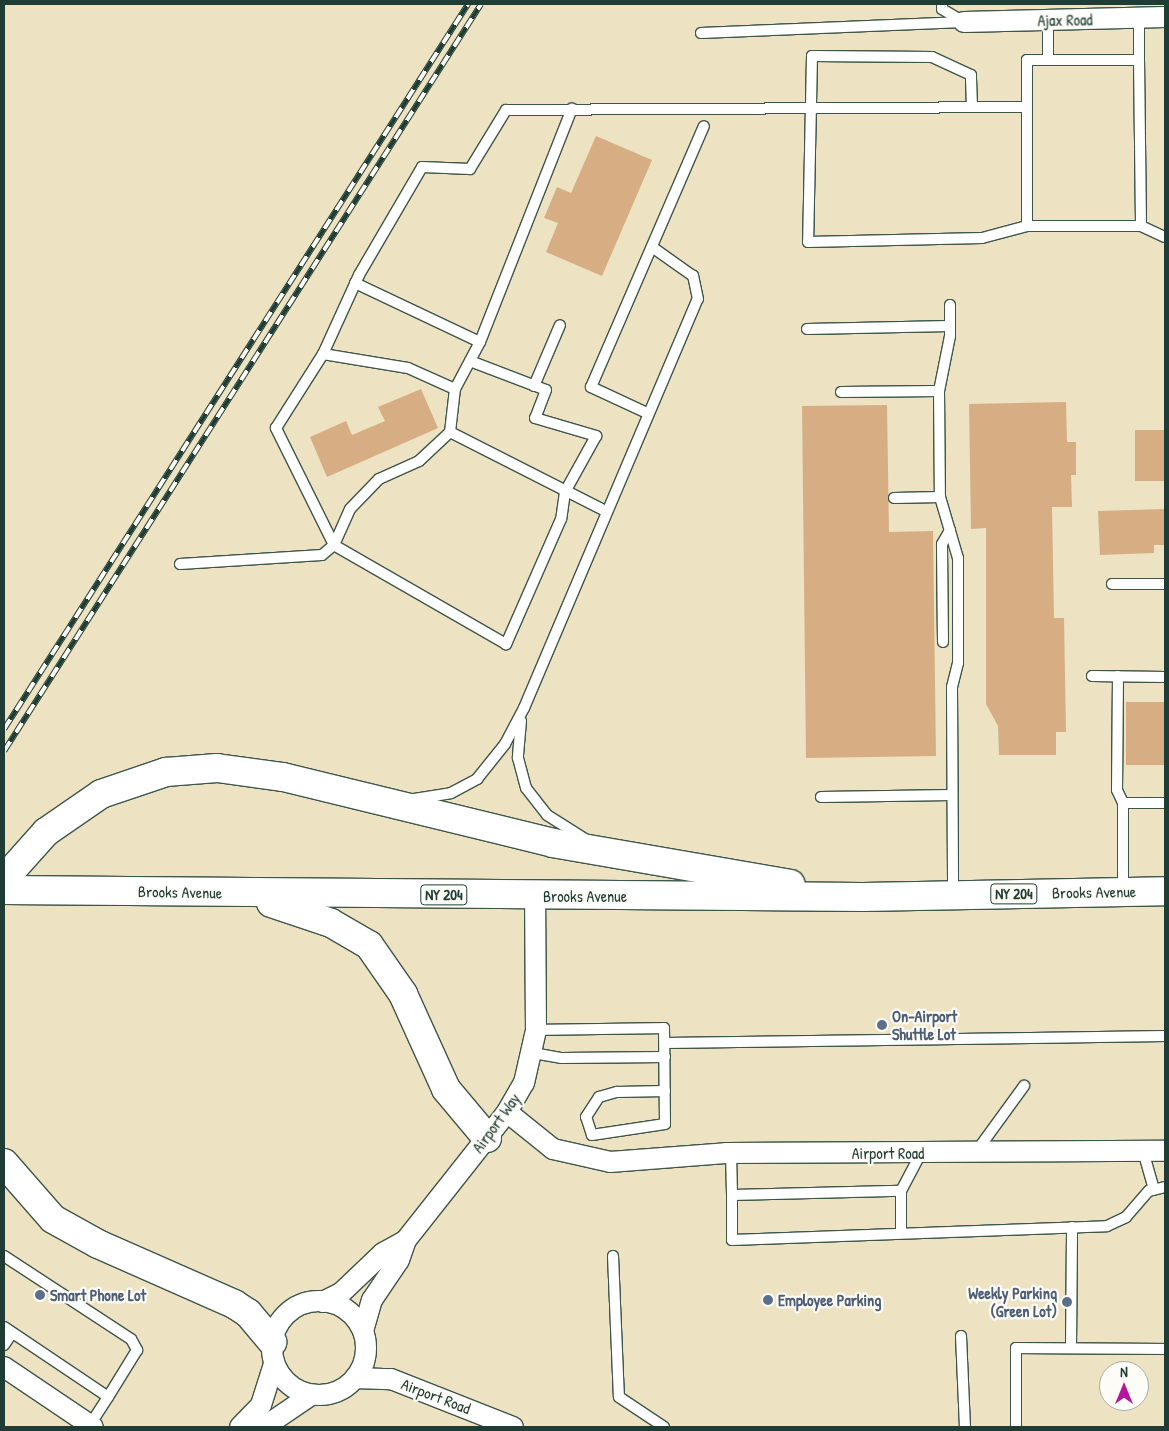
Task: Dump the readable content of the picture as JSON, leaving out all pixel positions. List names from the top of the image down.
{
  "streets": {
    "main road": ["Brooks Avenue", "NY 204"],
    "street": ["Ajax Road", "Airport Way", "Airport Road"]
  },
  "crossings": [
    ["Brooks Avenue", "Airport Way"],
    ["Airport Way", "Airport Road"]
  ],
  "places": [
    "On-Airport Shuttle Lot",
    "Smart Phone Lot",
    "Employee Parking",
    "Weekly Parking (Green Lot)"
  ],
  "north": "top"
}
